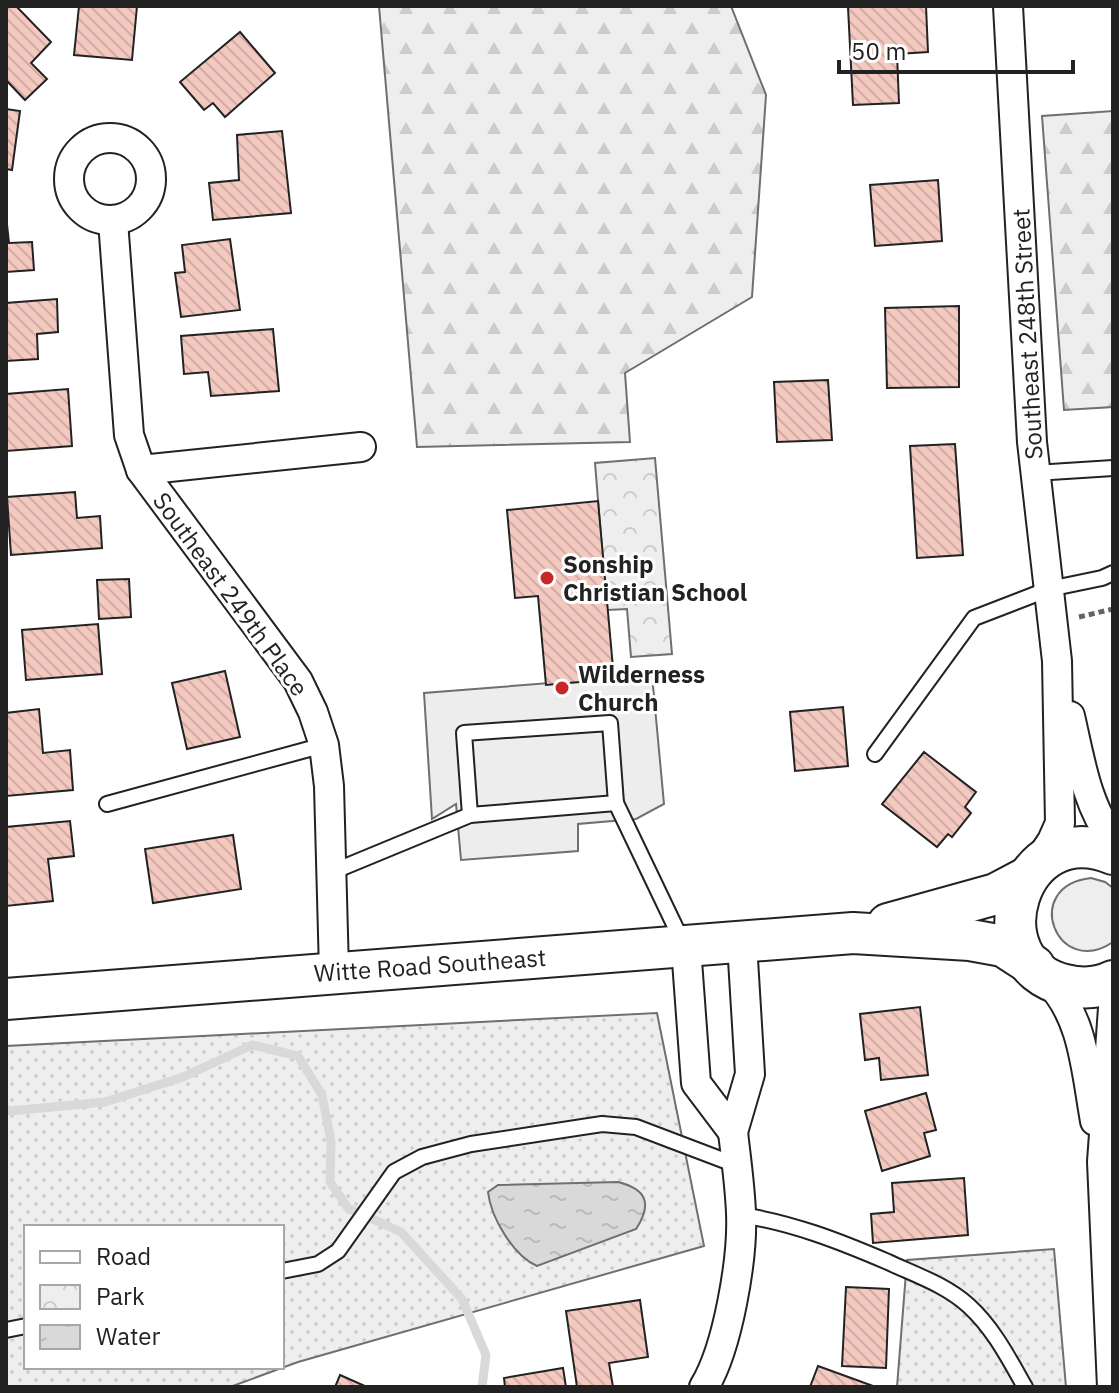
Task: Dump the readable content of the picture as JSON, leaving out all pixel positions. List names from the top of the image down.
{
  "streets": {
    "street": ["Southeast 248th Street", "Southeast 249th Place", "Witte Road Southeast"]
  },
  "crossings": [
    ["Southeast 248th Street", "Witte Road Southeast"],
    ["Southeast 249th Place", "Witte Road Southeast"]
  ],
  "places": ["Sonship Christian School", "Wilderness Church"],
  "legend": ["Road", "Park", "Water"],
  "scale_bar": "50 m"
}
